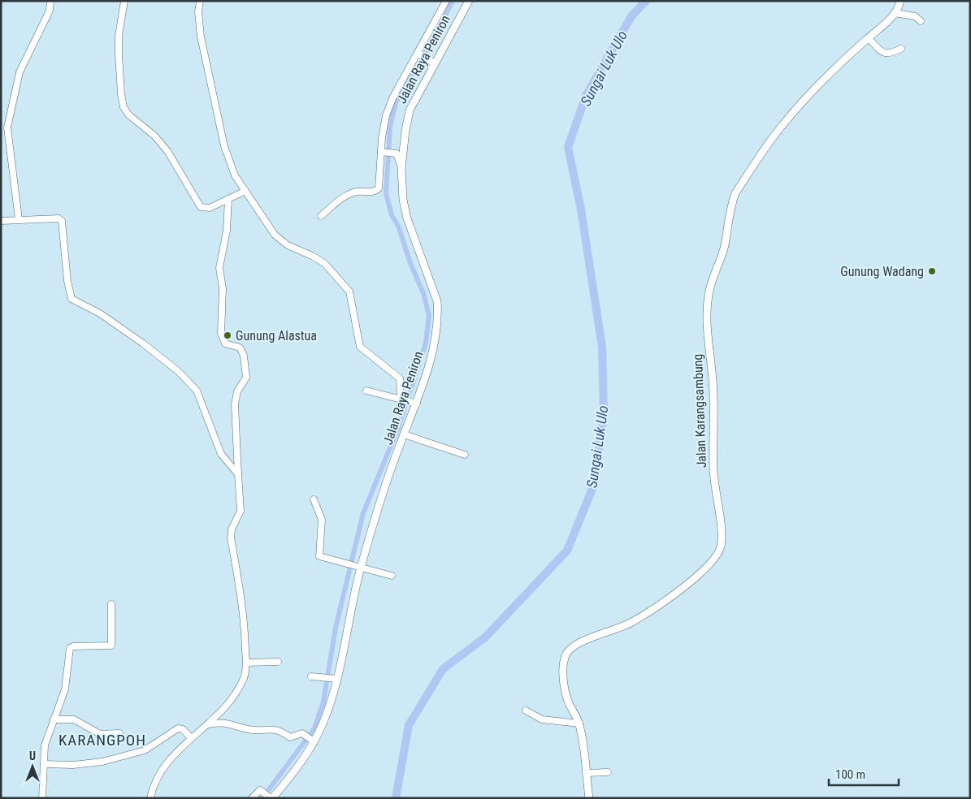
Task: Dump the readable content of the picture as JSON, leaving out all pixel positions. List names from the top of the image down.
{
  "streets": {
    "main road": ["Jalan Raya Peniron", "Jalan Karangsambung"]
  },
  "districts": ["KARANGPOH"],
  "water": ["Sungai Luk Ulo"],
  "places": ["Gunung Wadang", "Gunung Alastua"],
  "scale_bar": "100 m",
  "north": "top"
}
